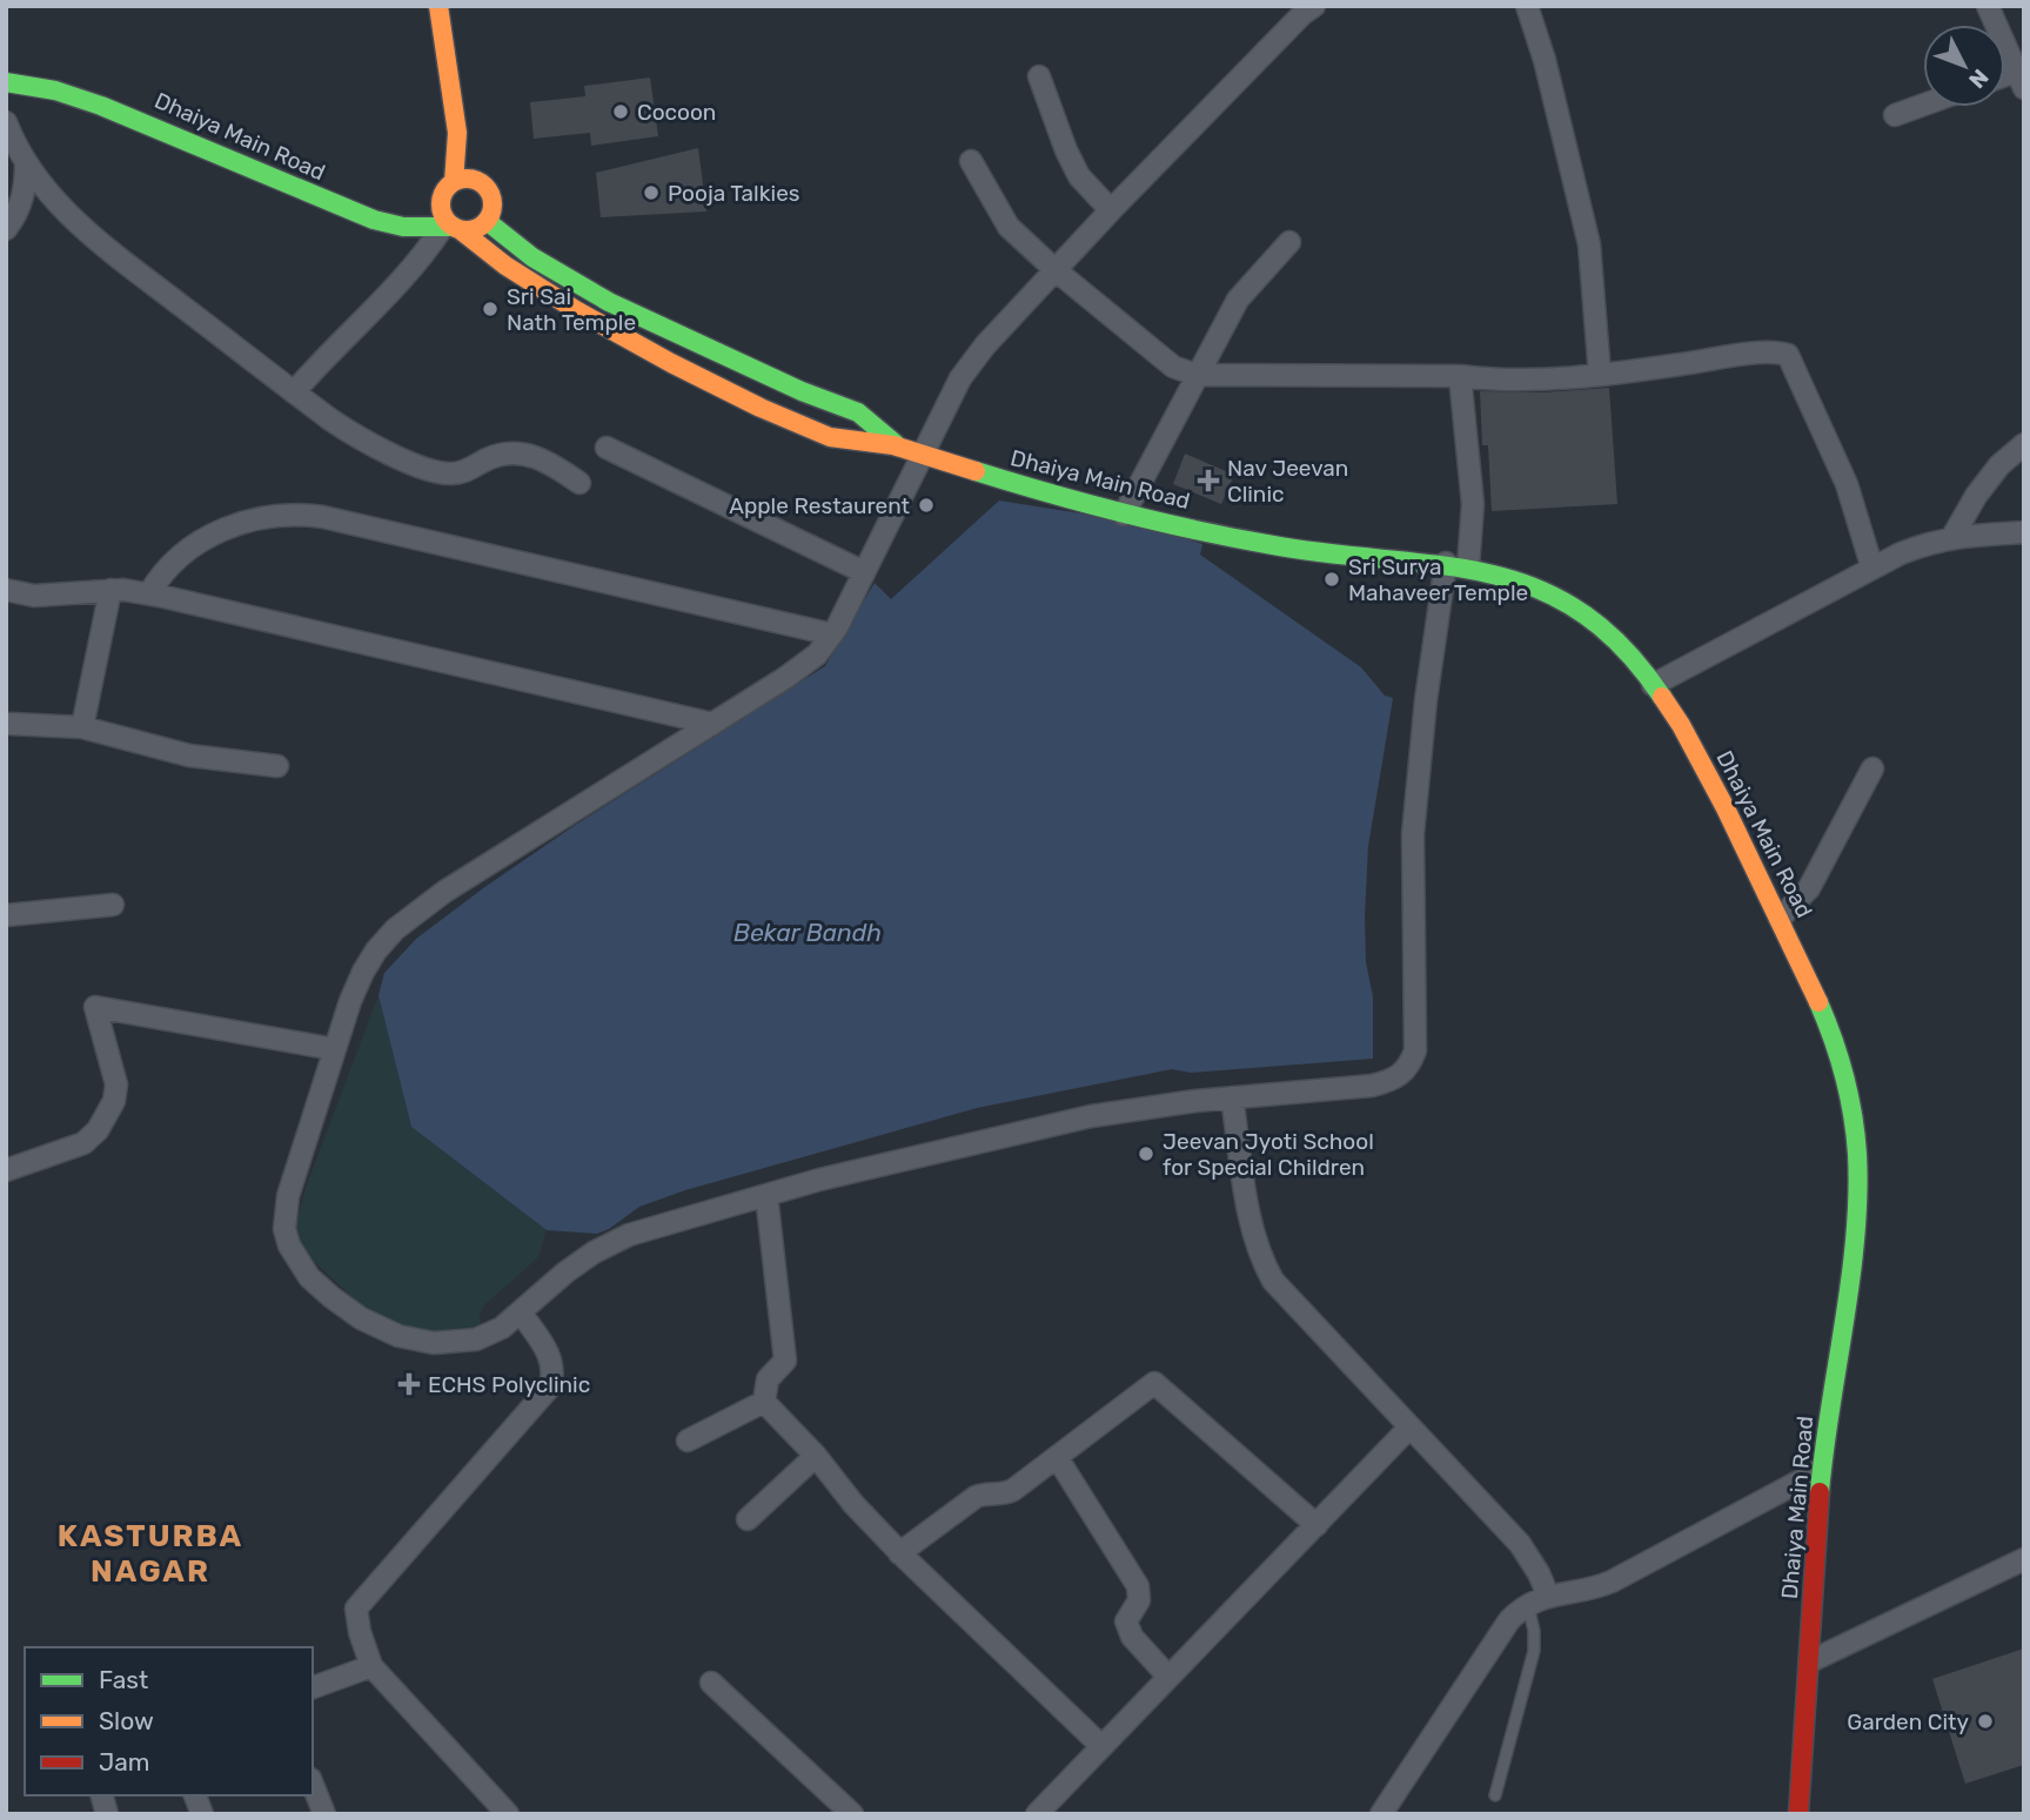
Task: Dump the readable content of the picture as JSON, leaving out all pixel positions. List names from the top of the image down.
{
  "streets": {
    "main road": ["Dhaiya Main Road"]
  },
  "districts": ["KASTURBA NAGAR"],
  "water": ["Bekar Bandh"],
  "places": {
    "other": [
      "Cocoon",
      "Pooja Talkies",
      "Sri Sai Nath Temple",
      "Apple Restaurent",
      "Sri Surya Mahaveer Temple",
      "Jeevan Jyoti School for Special Children",
      "Garden City"
    ],
    "health": ["Nav Jeevan Clinic", "ECHS Polyclinic"]
  },
  "legend": ["Fast", "Slow", "Jam"],
  "north": "bottom right"
}
